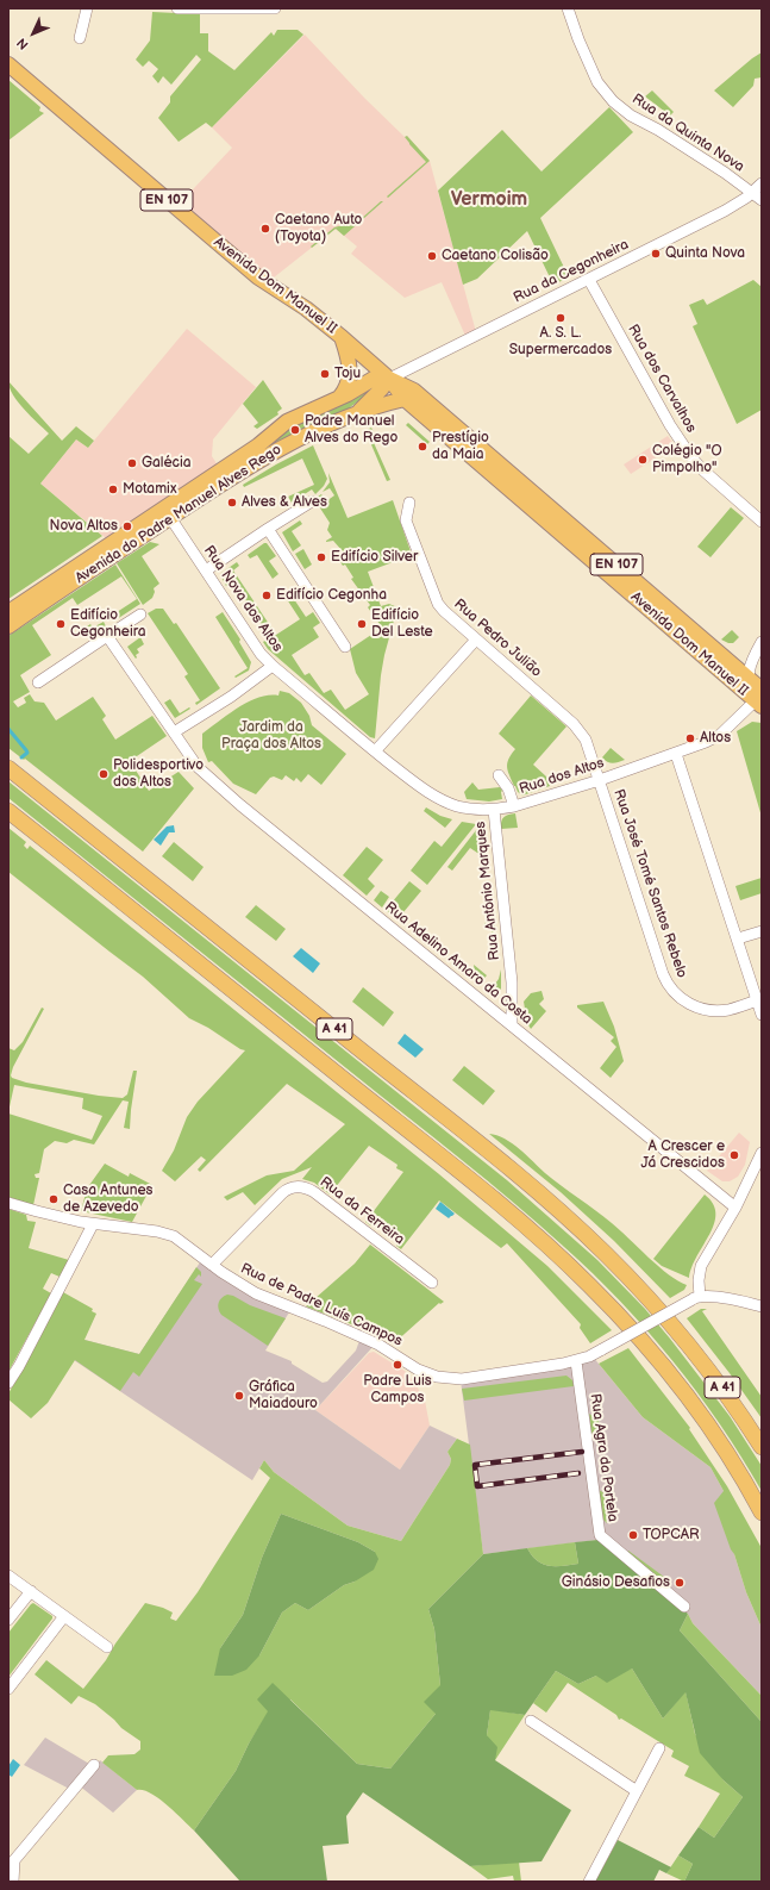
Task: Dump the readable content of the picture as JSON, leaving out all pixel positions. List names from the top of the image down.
{
  "streets": {
    "highway": ["A 41"],
    "main road": ["EN 107", "Avenida Dom Manuel II", "Avenida do Padre Manuel Alves Rego"],
    "street": [
      "Rua da Quinta Nova",
      "Rua da Cegonheira",
      "Rua dos Carvalhos",
      "Rua Nova dos Altos",
      "Rua Pedro Julião",
      "Rua dos Altos",
      "Rua José Tomé Santos Rebelo",
      "Rua António Marques",
      "Rua Adelino Amaro da Costa",
      "Rua da Ferreira",
      "Rua de Padre Luís Campos",
      "Rua Agra da Portela"
    ]
  },
  "crossings": [
    ["Rua da Quinta Nova", "Rua da Cegonheira"],
    ["Rua da Cegonheira", "Avenida Dom Manuel II"],
    ["Rua da Cegonheira", "Rua dos Carvalhos"],
    ["Rua da Cegonheira", "Avenida do Padre Manuel Alves Rego"],
    ["Avenida Dom Manuel II", "Avenida do Padre Manuel Alves Rego"],
    ["Avenida Dom Manuel II", "Rua dos Altos"],
    ["Avenida do Padre Manuel Alves Rego", "Rua Nova dos Altos"],
    ["Rua Nova dos Altos", "Rua dos Altos"],
    ["Rua Pedro Julião", "Rua dos Altos"],
    ["Rua Pedro Julião", "Rua José Tomé Santos Rebelo"],
    ["Rua dos Altos", "Rua José Tomé Santos Rebelo"],
    ["Rua dos Altos", "Rua António Marques"],
    ["Rua António Marques", "Rua Adelino Amaro da Costa"],
    ["Rua da Ferreira", "Rua de Padre Luís Campos"],
    ["Rua de Padre Luís Campos", "Rua Agra da Portela"]
  ],
  "districts": ["Vermoim"],
  "parks": ["Jardim da Praça dos Altos"],
  "places": [
    "Caetano Auto (Toyota)",
    "Quinta Nova",
    "Caetano Colisão",
    "A. S. L. Supermercados",
    "Toju",
    "Padre Manuel Alves do Rego",
    "Prestígio da Maia",
    "Colégio \"O Pimpolho\"",
    "Galécia",
    "Motamix",
    "Alves & Alves",
    "Nova Altos",
    "Edifício Silver",
    "Edifício Cegonha",
    "Edifício Cegonheira",
    "Edifício Del Leste",
    "Altos",
    "Polidesportivo dos Altos",
    "A Crescer e Já Crescidos",
    "Casa Antunes de Azevedo",
    "Padre Luis Campos",
    "Gráfica Maiadouro",
    "TOPCAR",
    "Ginásio Desafios"
  ],
  "north": "bottom left"
}
